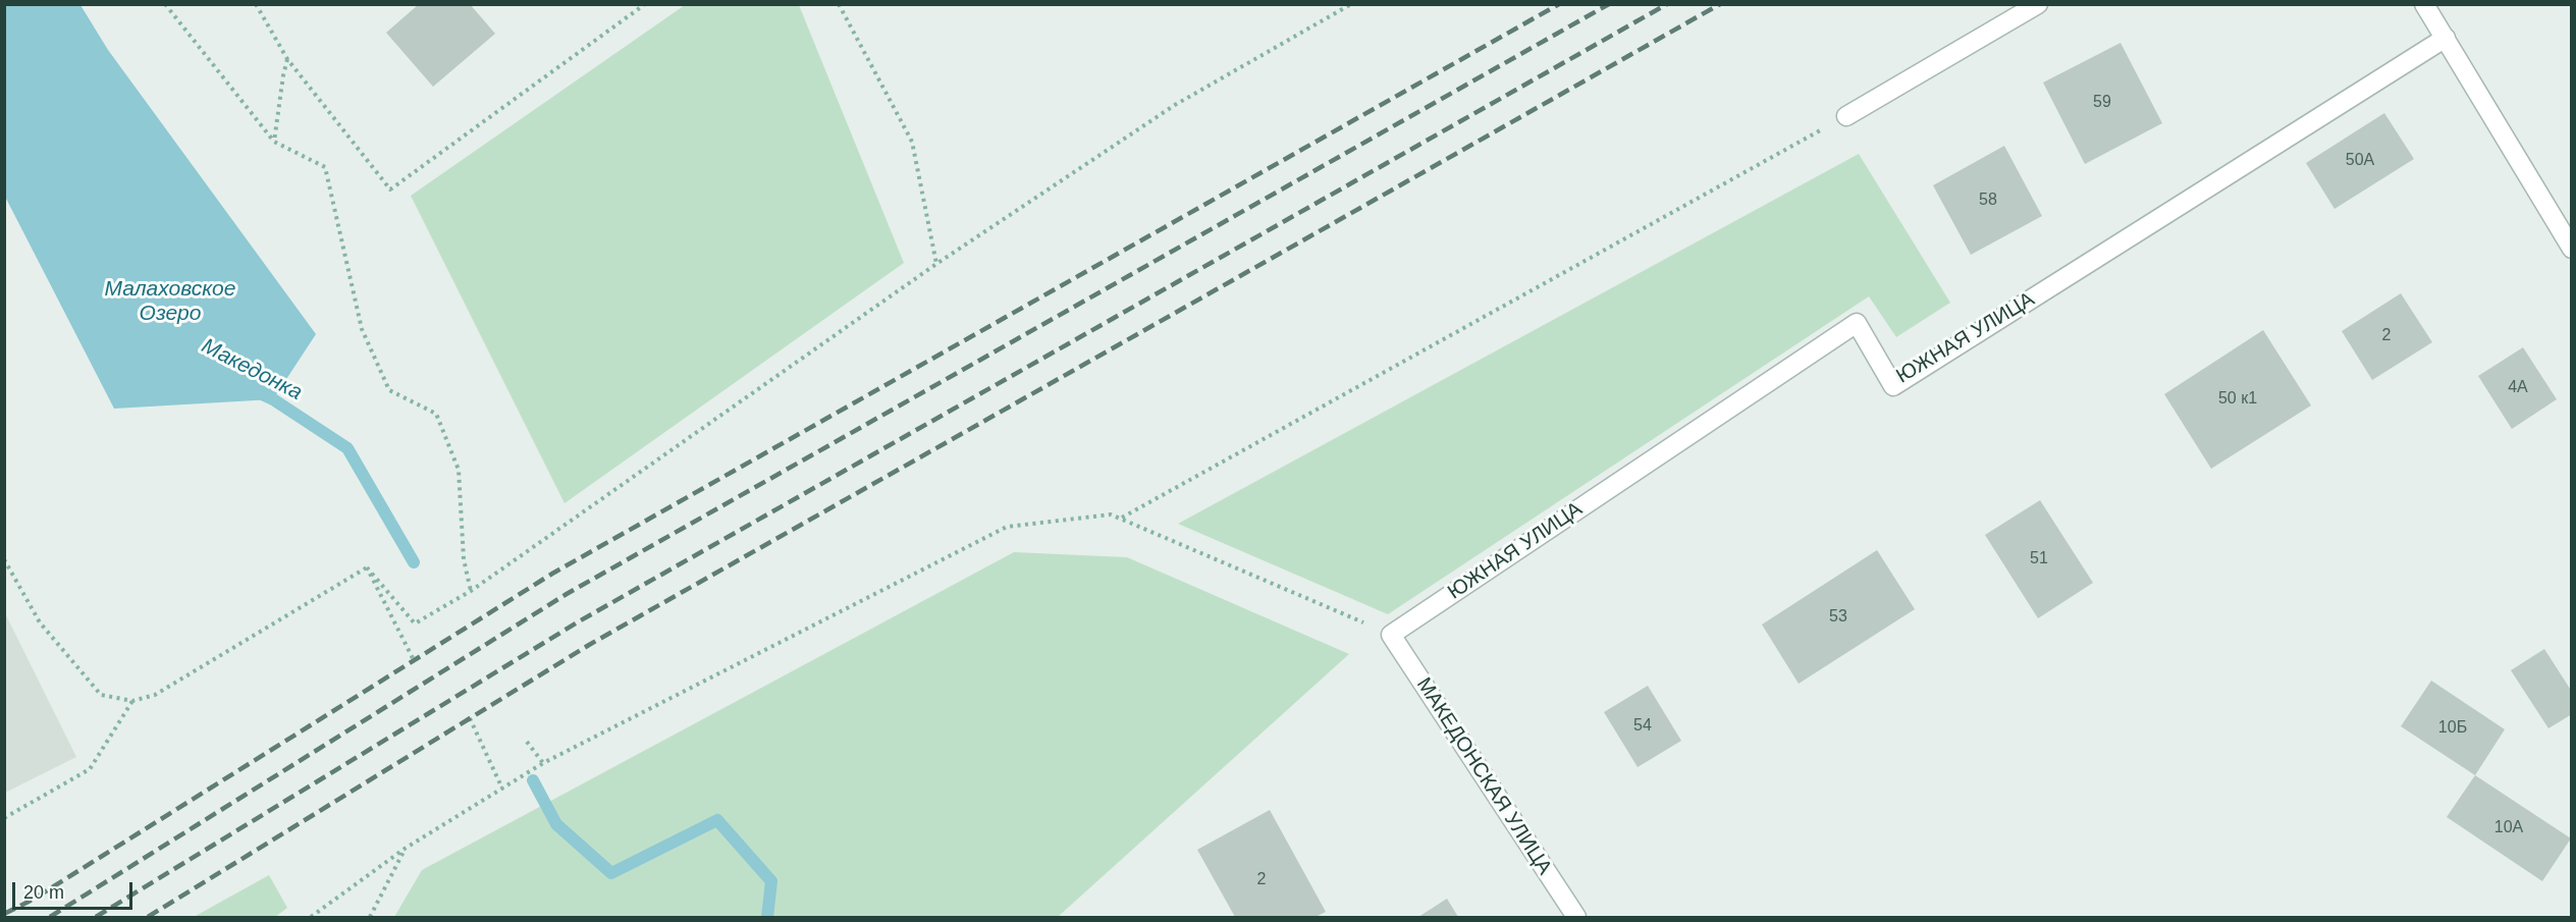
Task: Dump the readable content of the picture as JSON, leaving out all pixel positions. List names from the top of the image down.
{
  "streets": {
    "street": ["ЮЖНАЯ УЛИЦА", "МАКЕДОНСКАЯ УЛИЦА"]
  },
  "crossings": [
    ["ЮЖНАЯ УЛИЦА", "МАКЕДОНСКАЯ УЛИЦА"]
  ],
  "water": ["Малаховское Озеро", "Македонка"],
  "house_numbers": [
    "59",
    "50А",
    "58",
    "2",
    "4А",
    "50 к1",
    "51",
    "53",
    "54",
    "10Б",
    "10А",
    "2"
  ],
  "scale_bar": "20 m"
}
